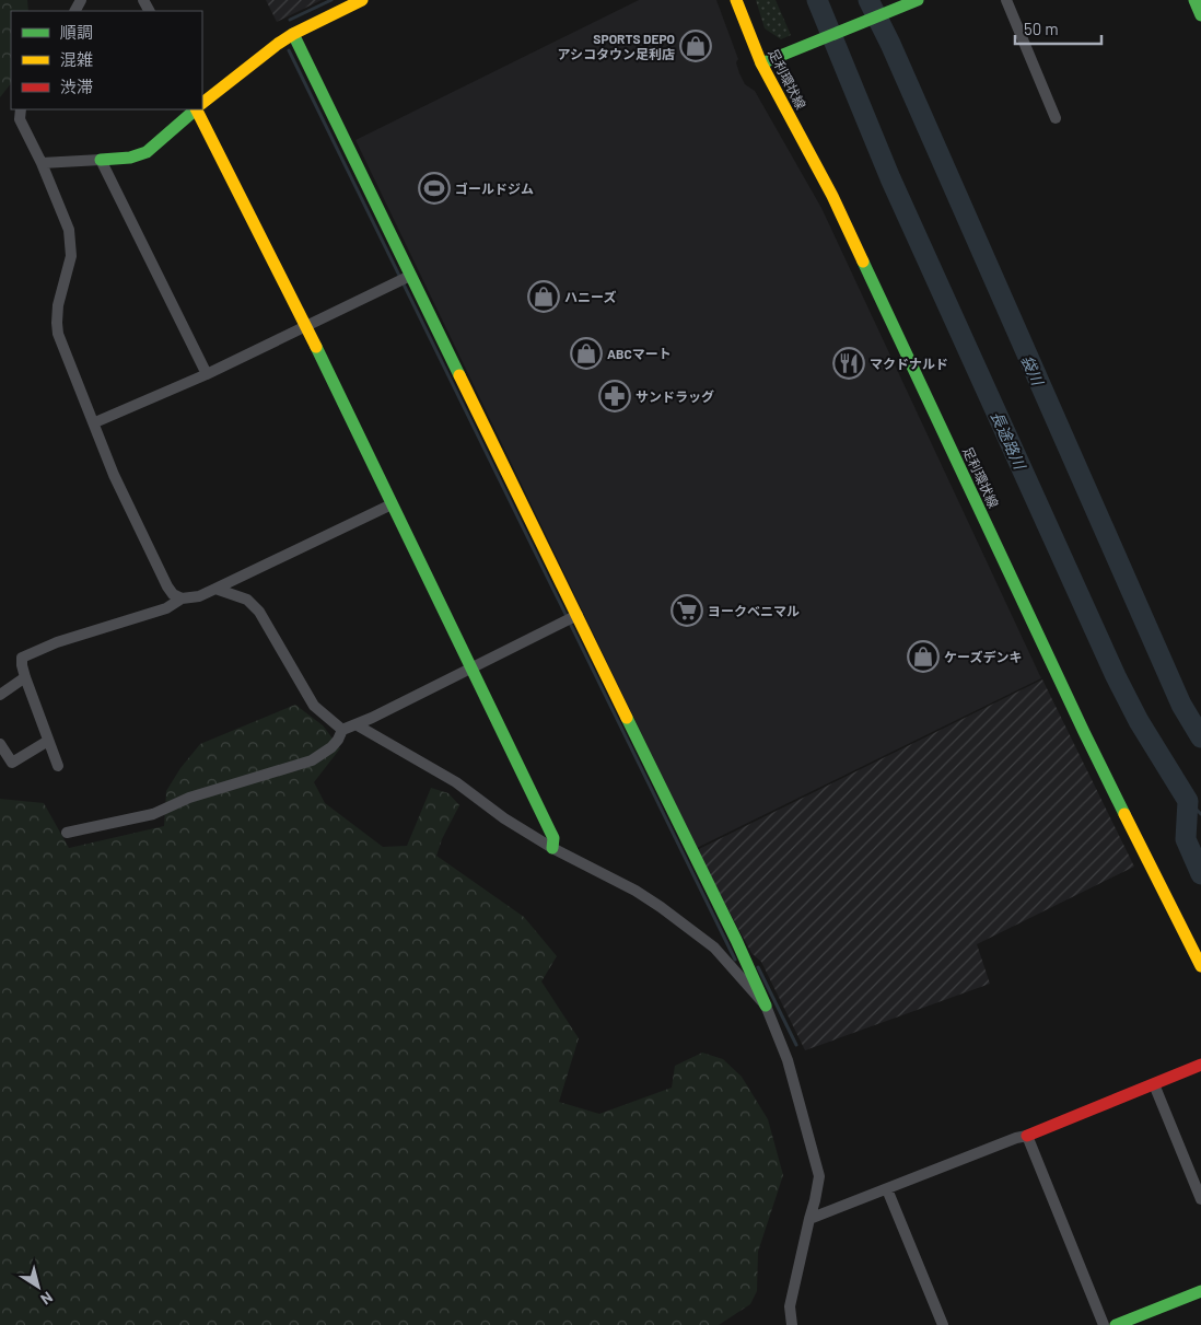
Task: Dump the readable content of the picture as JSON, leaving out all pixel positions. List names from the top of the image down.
{
  "streets": {
    "street": ["足利環状線"]
  },
  "water": ["袋川", "長途路川"],
  "places": {
    "shop": [
      "SPORTS DEPO アシコタウン足利店",
      "ハニーズ",
      "ABCマート",
      "ケーズデンキ"
    ],
    "sports": ["ゴールドジム"],
    "restaurant": ["マクドナルド"],
    "pharmacy": ["サンドラッグ"],
    "supermarket": ["ヨークベニマル"]
  },
  "legend": ["順調", "混雑", "渋滞"],
  "scale_bar": "50 m",
  "north": "bottom right"
}
